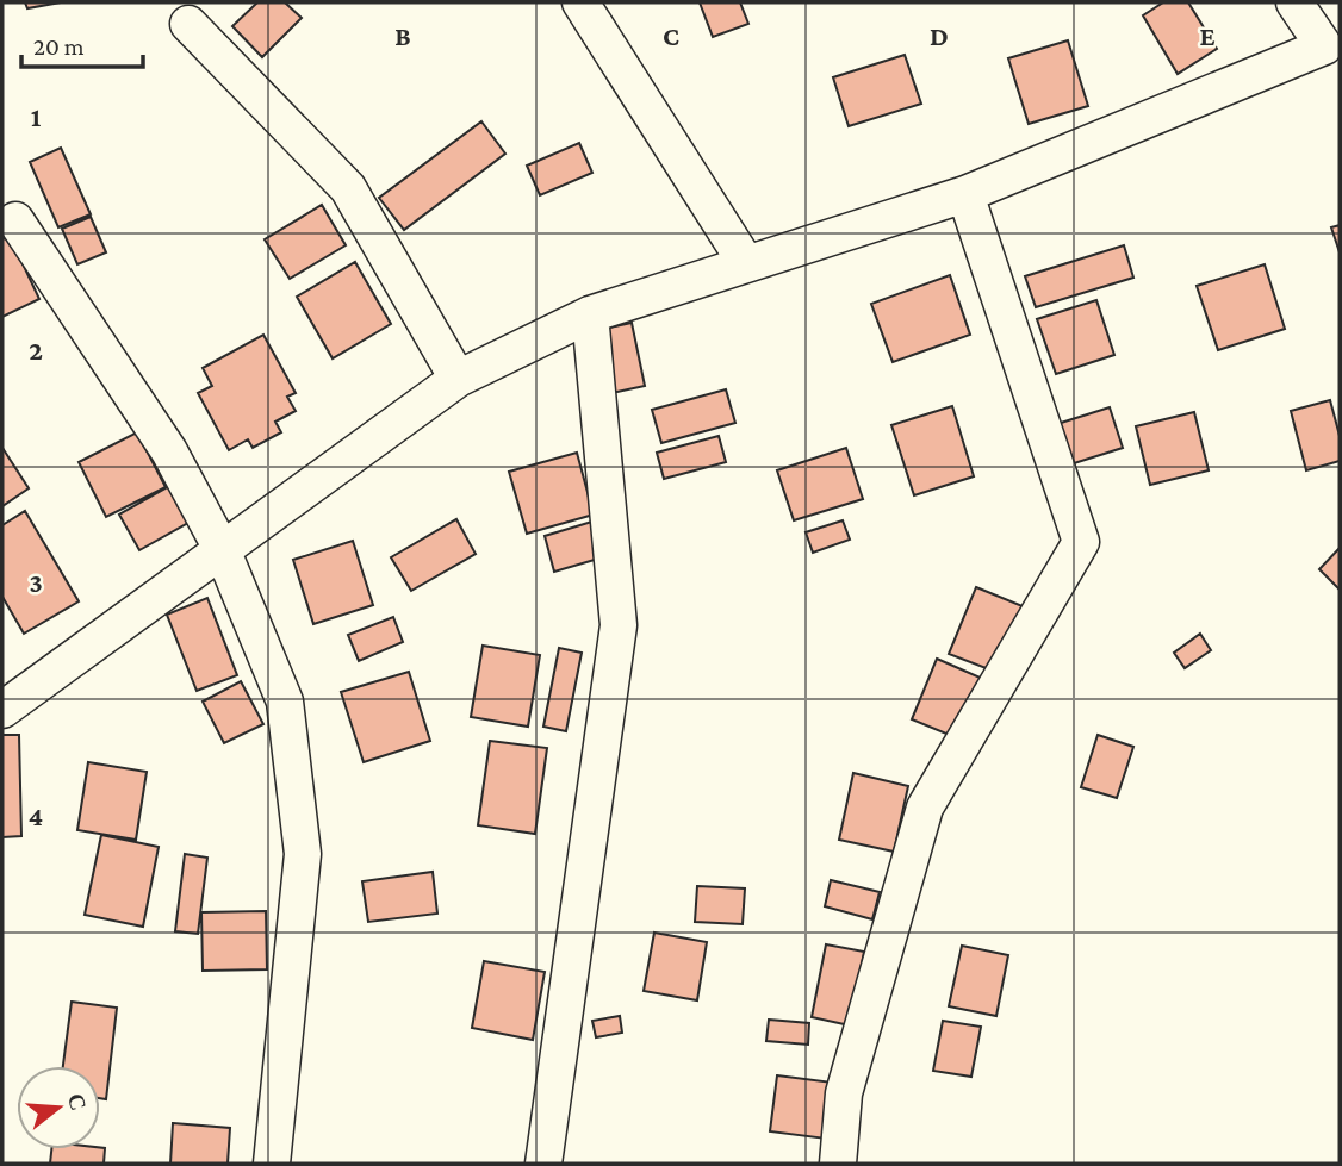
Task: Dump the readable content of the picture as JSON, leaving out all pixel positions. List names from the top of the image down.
{
  "scale_bar": "20 m",
  "north": "right",
  "grid": {
    "columns": [
      "B",
      "C",
      "D",
      "E"
    ],
    "rows": [
      "1",
      "2",
      "3",
      "4"
    ]
  }
}
